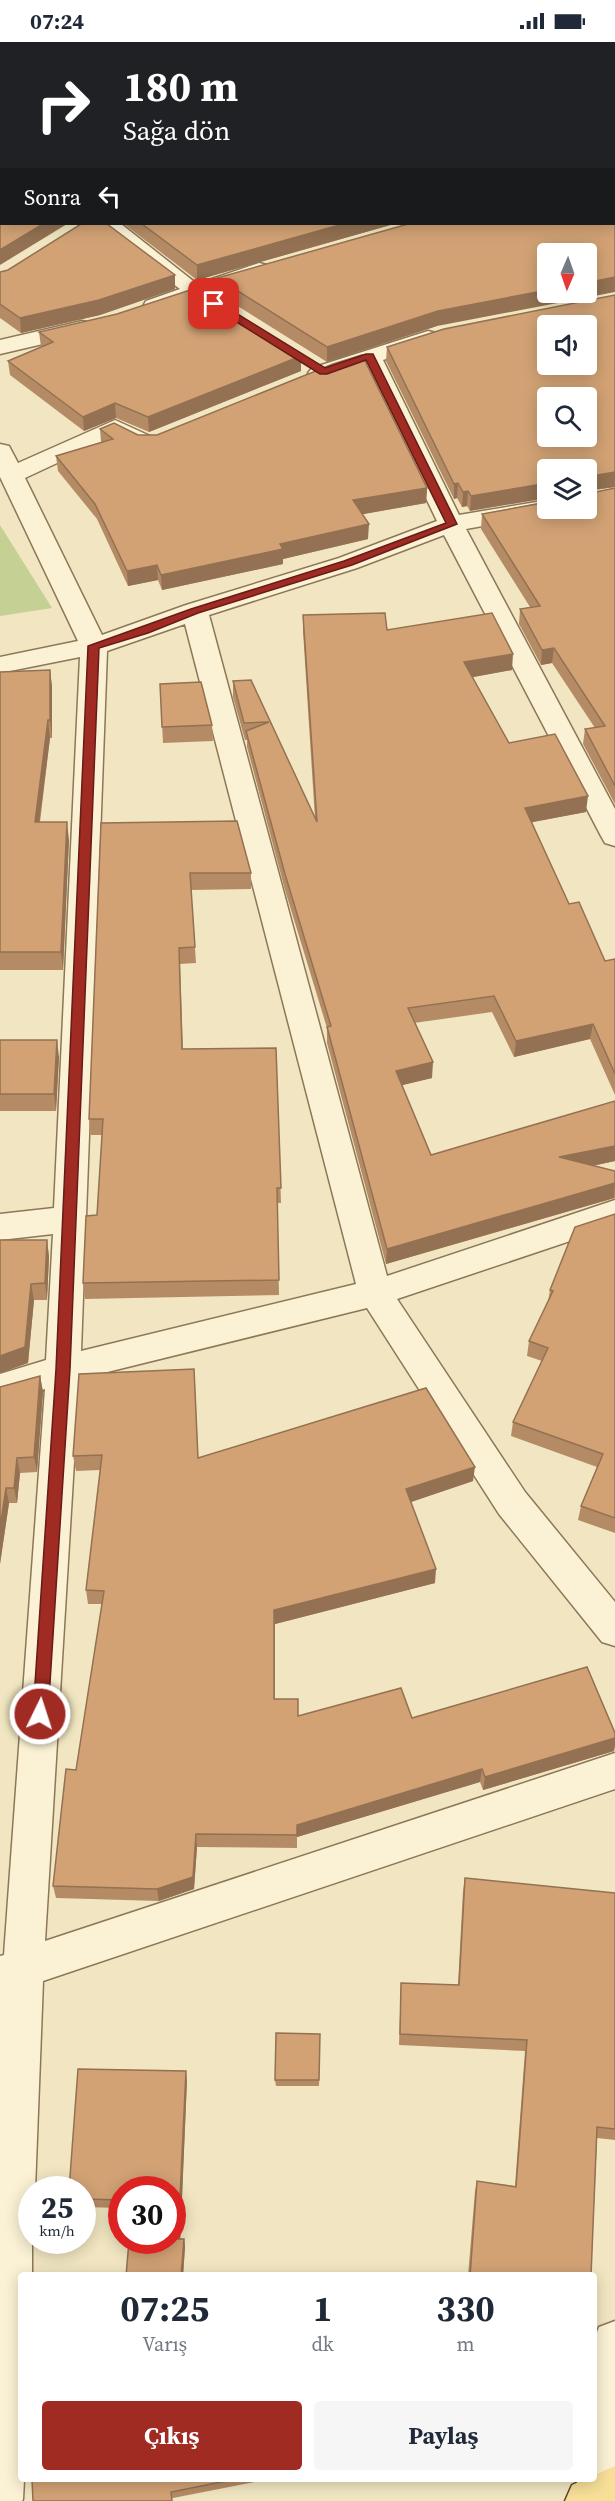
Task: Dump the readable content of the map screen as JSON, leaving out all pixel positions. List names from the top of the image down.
{
  "north": "bottom",
  "page": {
    "status": "07:24",
    "turn": ["180 m", "Sağa dön"],
    "then": "Sonra",
    "speed": "25 km/h",
    "limit": "30",
    "eta": [
      "07:25",
      "Varış",
      "1",
      "dk",
      "330",
      "m"
    ],
    "buttons": ["Çıkış", "Paylaş"]
  }
}
